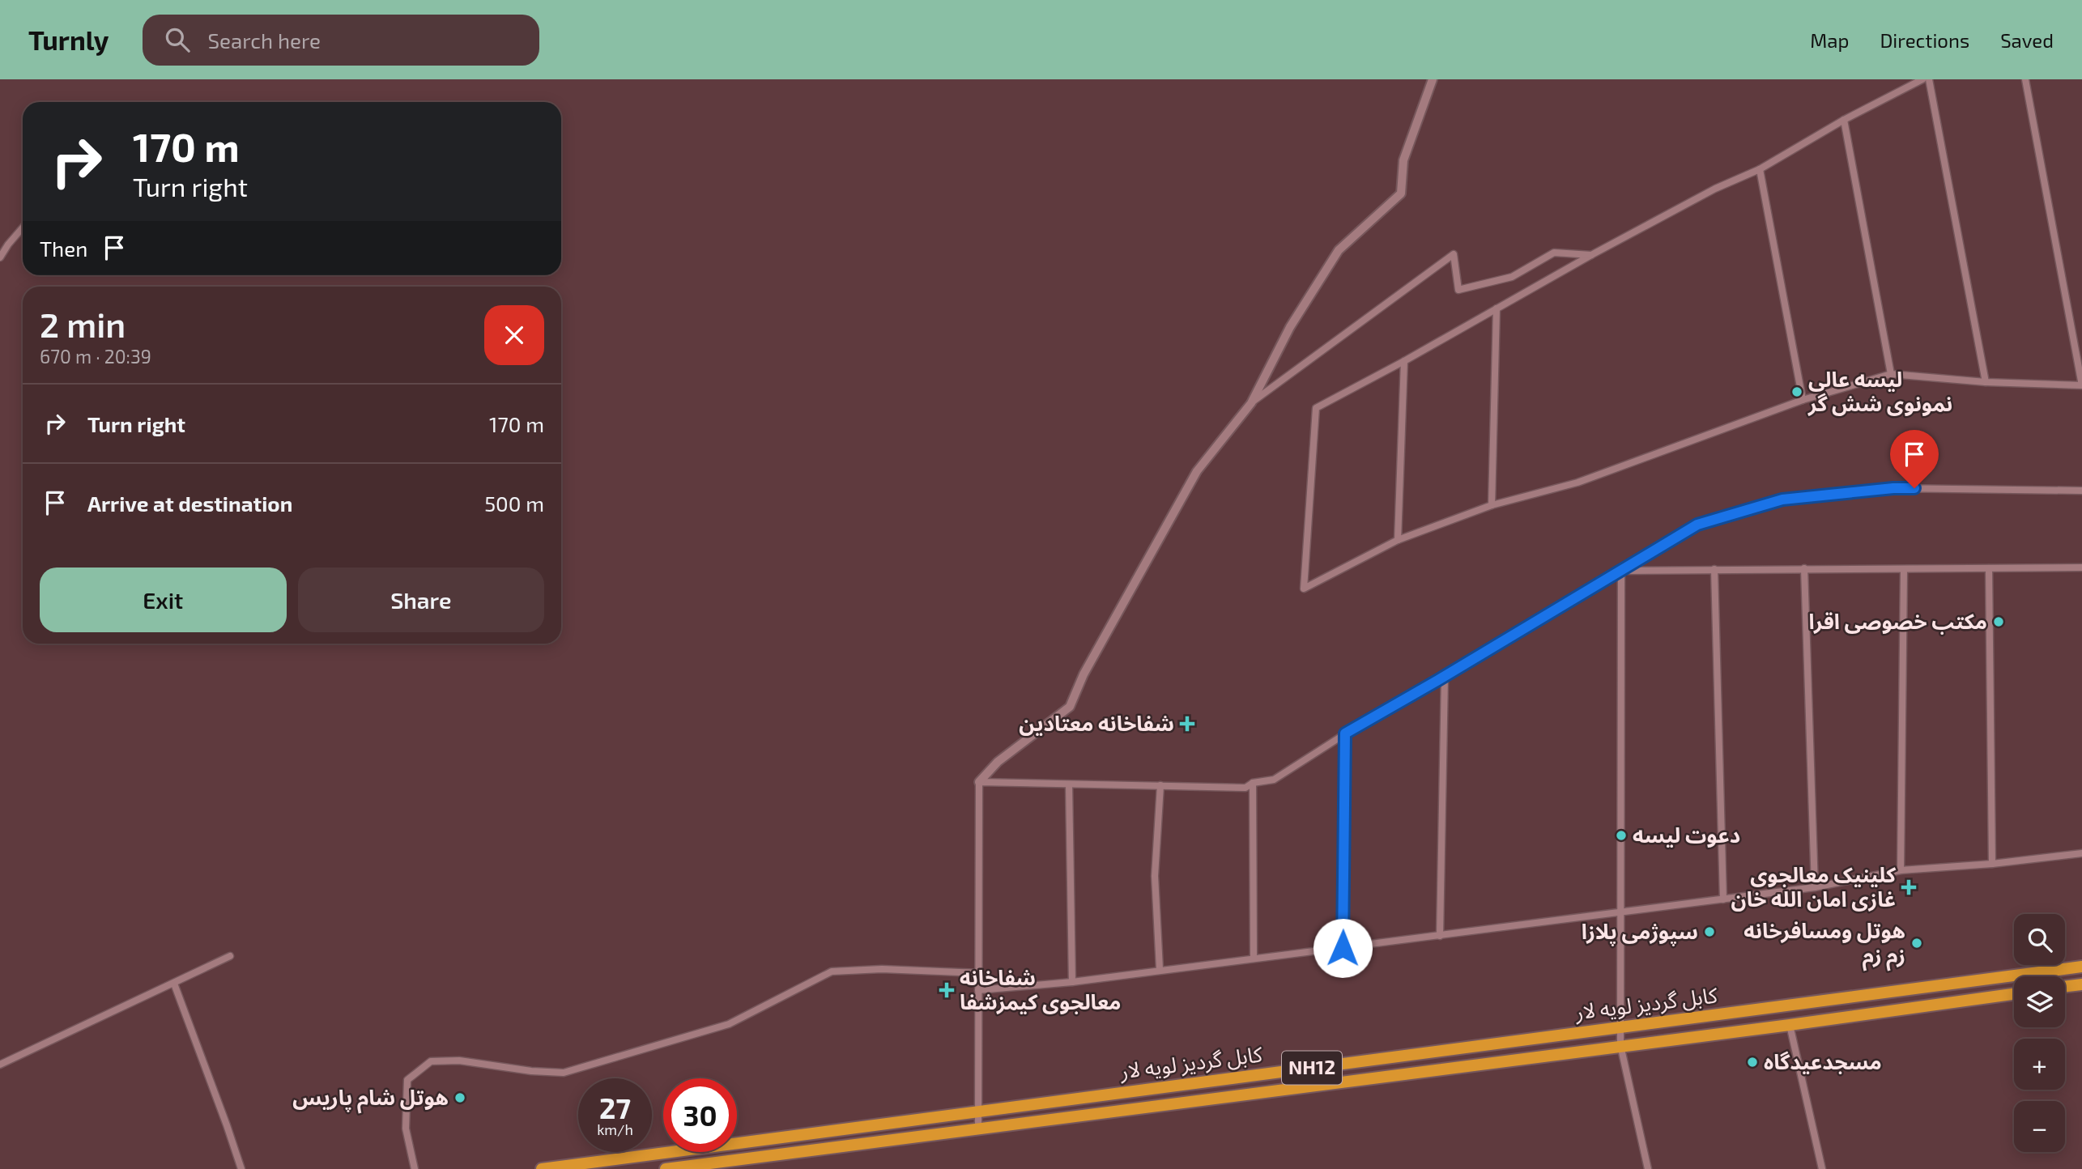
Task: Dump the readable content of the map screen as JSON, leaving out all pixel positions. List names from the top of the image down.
{
  "streets": {
    "highway": ["کابل گردیز لویه لار", "NH12"]
  },
  "places": {
    "other": [
      "لیسه عالی نمونوی شش گر",
      "مکتب خصوصی اقرا",
      "دعوت لیسه",
      "سپوژمی پلازا",
      "هوتل ومسافرخانه زم زم",
      "مسجدعیدگاه",
      "هوتل شام پاریس"
    ],
    "health": ["شفاخانه معتادین", "کلینیک معالجوی غازی امان الله خان", "شفاخانه معالجوی کیمزشفا"]
  },
  "page": {
    "header": "Turnly",
    "search": "Search here",
    "nav": ["Map", "Directions", "Saved"],
    "turn": ["170 m", "Turn right"],
    "then": "Then",
    "heading": ["2 min", "670 m · 20:39"],
    "list": [
      {
        "name": "Turn right",
        "value": "170 m"
      },
      {
        "name": "Arrive at destination",
        "value": "500 m"
      }
    ],
    "buttons": ["Exit", "Share"],
    "map_buttons": ["+", "−"],
    "speed": "27 km/h",
    "limit": "30"
  }
}
